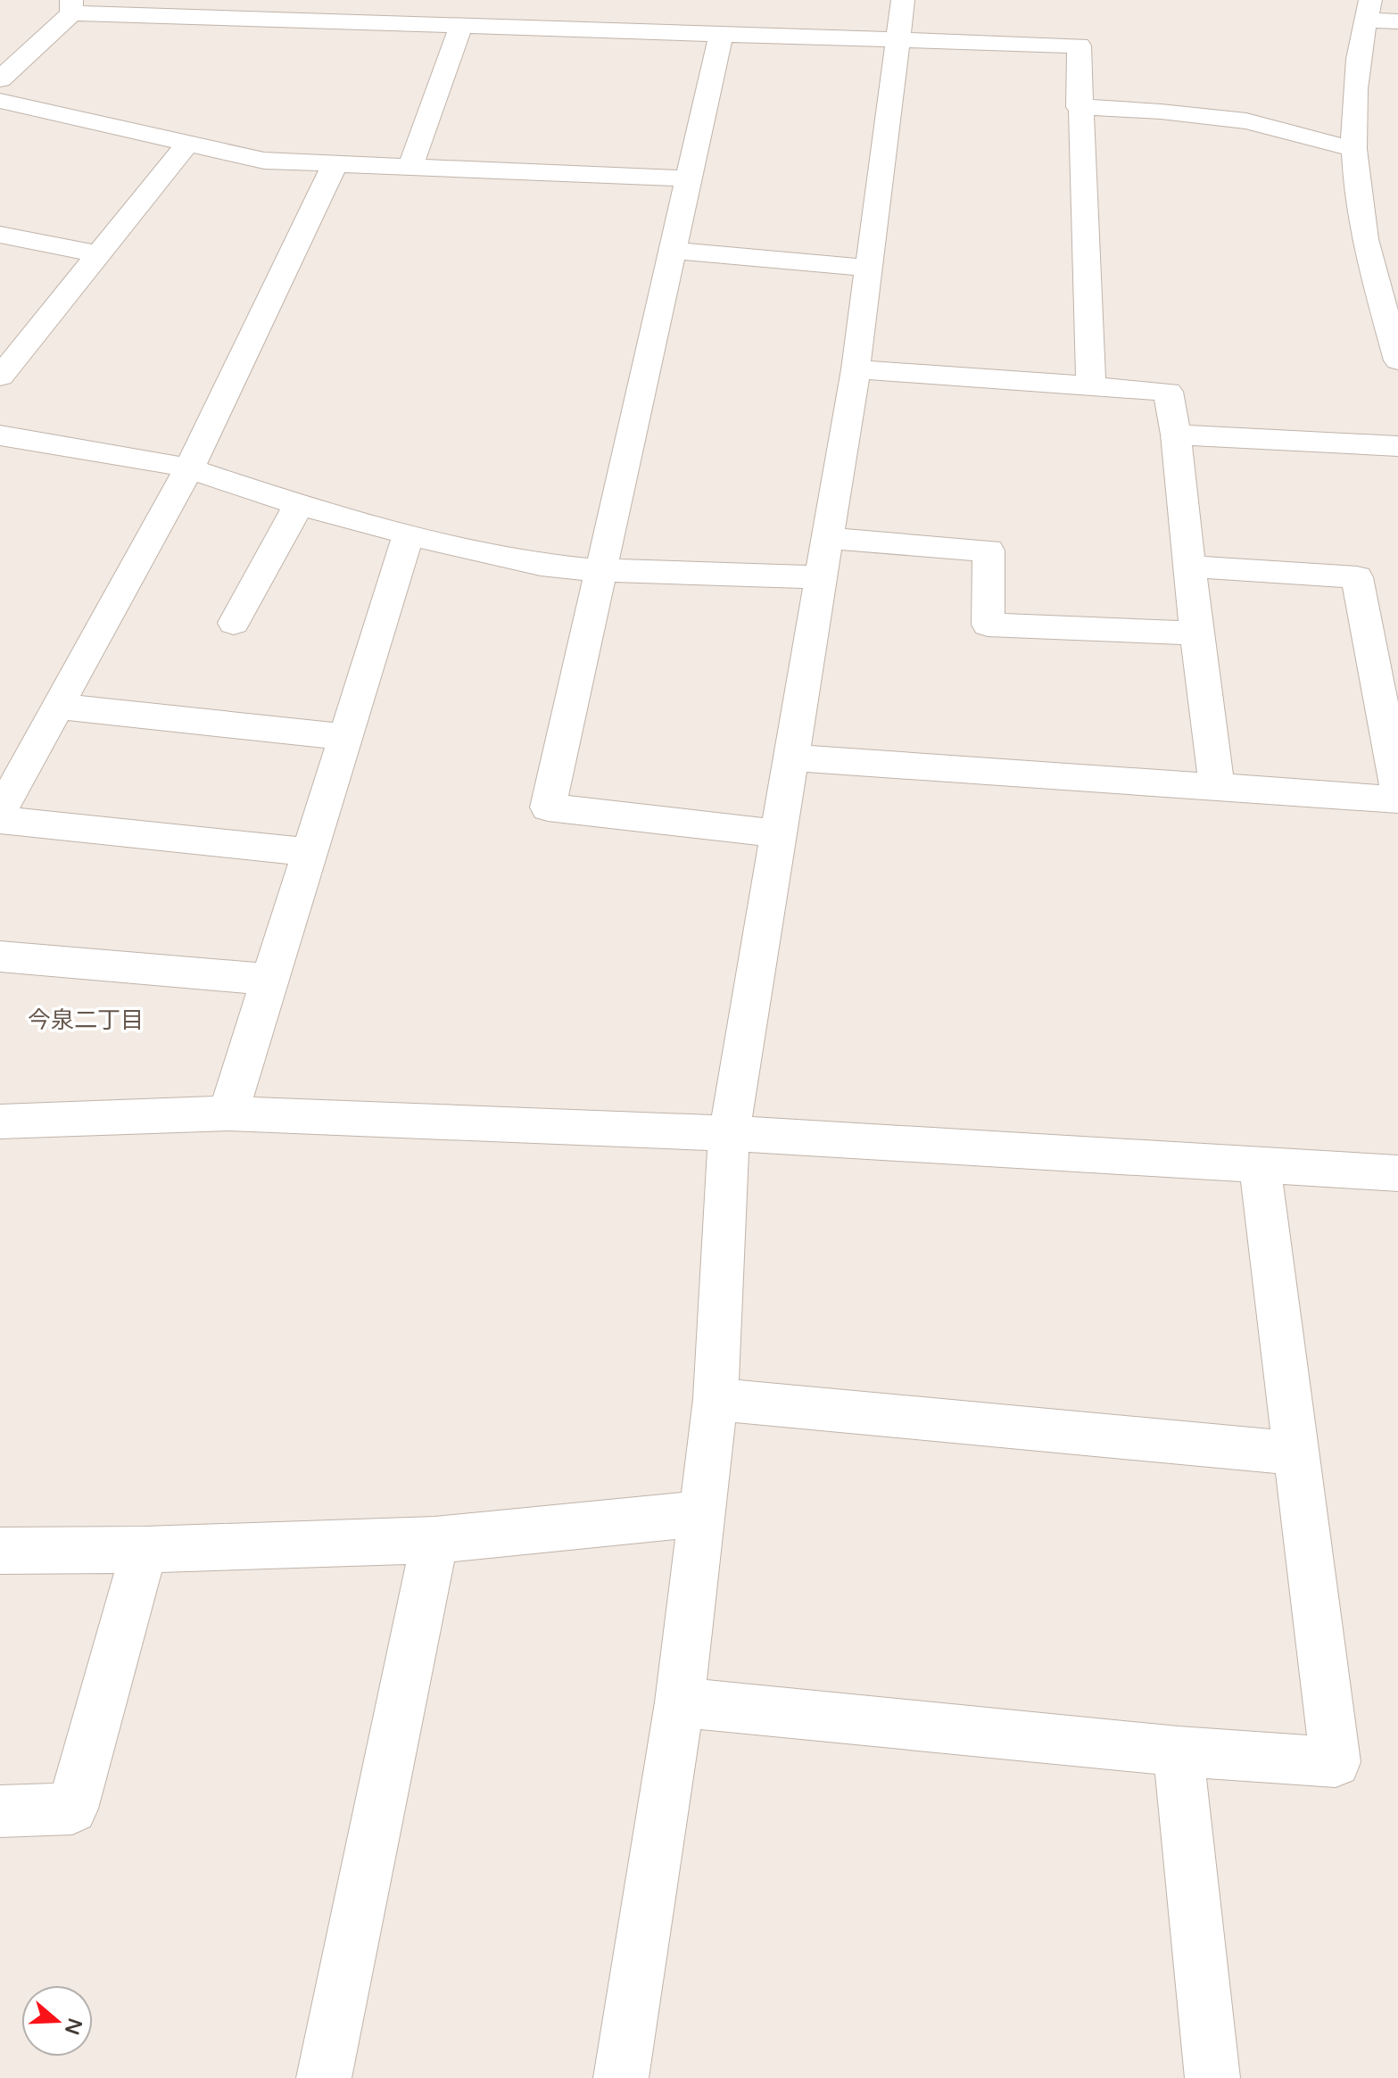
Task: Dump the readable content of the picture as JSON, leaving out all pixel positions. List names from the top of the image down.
{
  "districts": ["今泉二丁目"],
  "north": "right"
}
